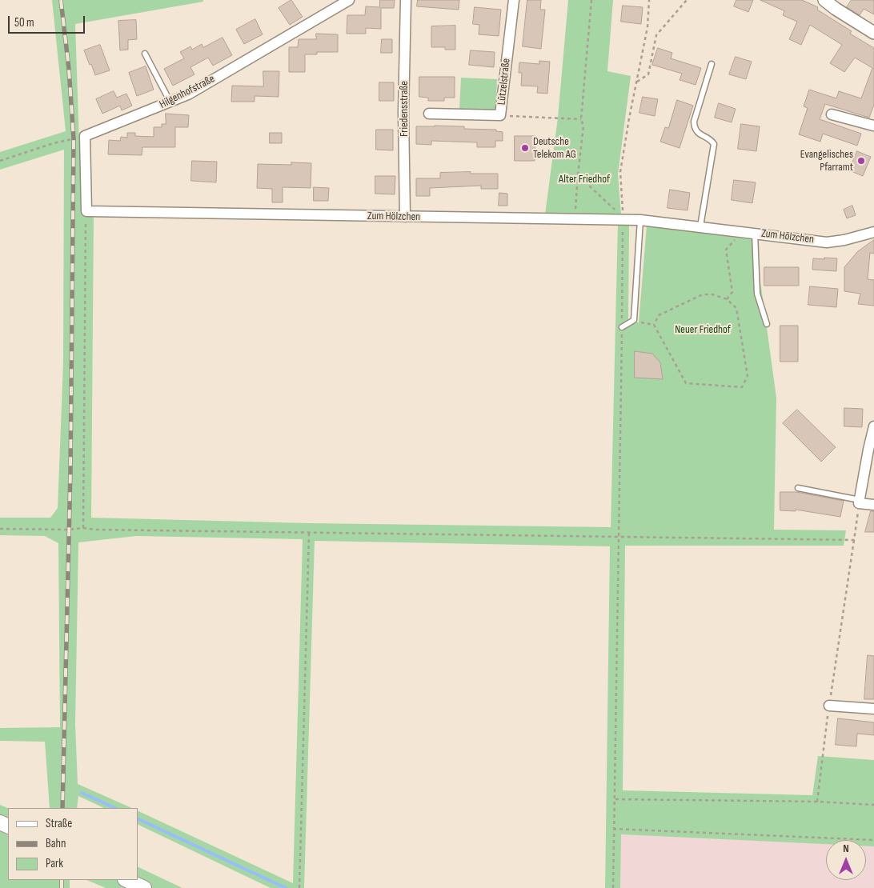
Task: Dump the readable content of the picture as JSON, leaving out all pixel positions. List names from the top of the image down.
{
  "streets": {
    "street": [
      "Lützelstraße",
      "Hilgenhofstraße",
      "Friedensstraße",
      "Zum Hölzchen"
    ]
  },
  "crossings": [
    ["Friedensstraße", "Zum Hölzchen"]
  ],
  "parks": ["Alter Friedhof", "Neuer Friedhof"],
  "places": ["Deutsche Telekom AG", "Evangelisches Pfarramt"],
  "legend": ["Straße", "Bahn", "Park"],
  "scale_bar": "50 m",
  "north": "top"
}
